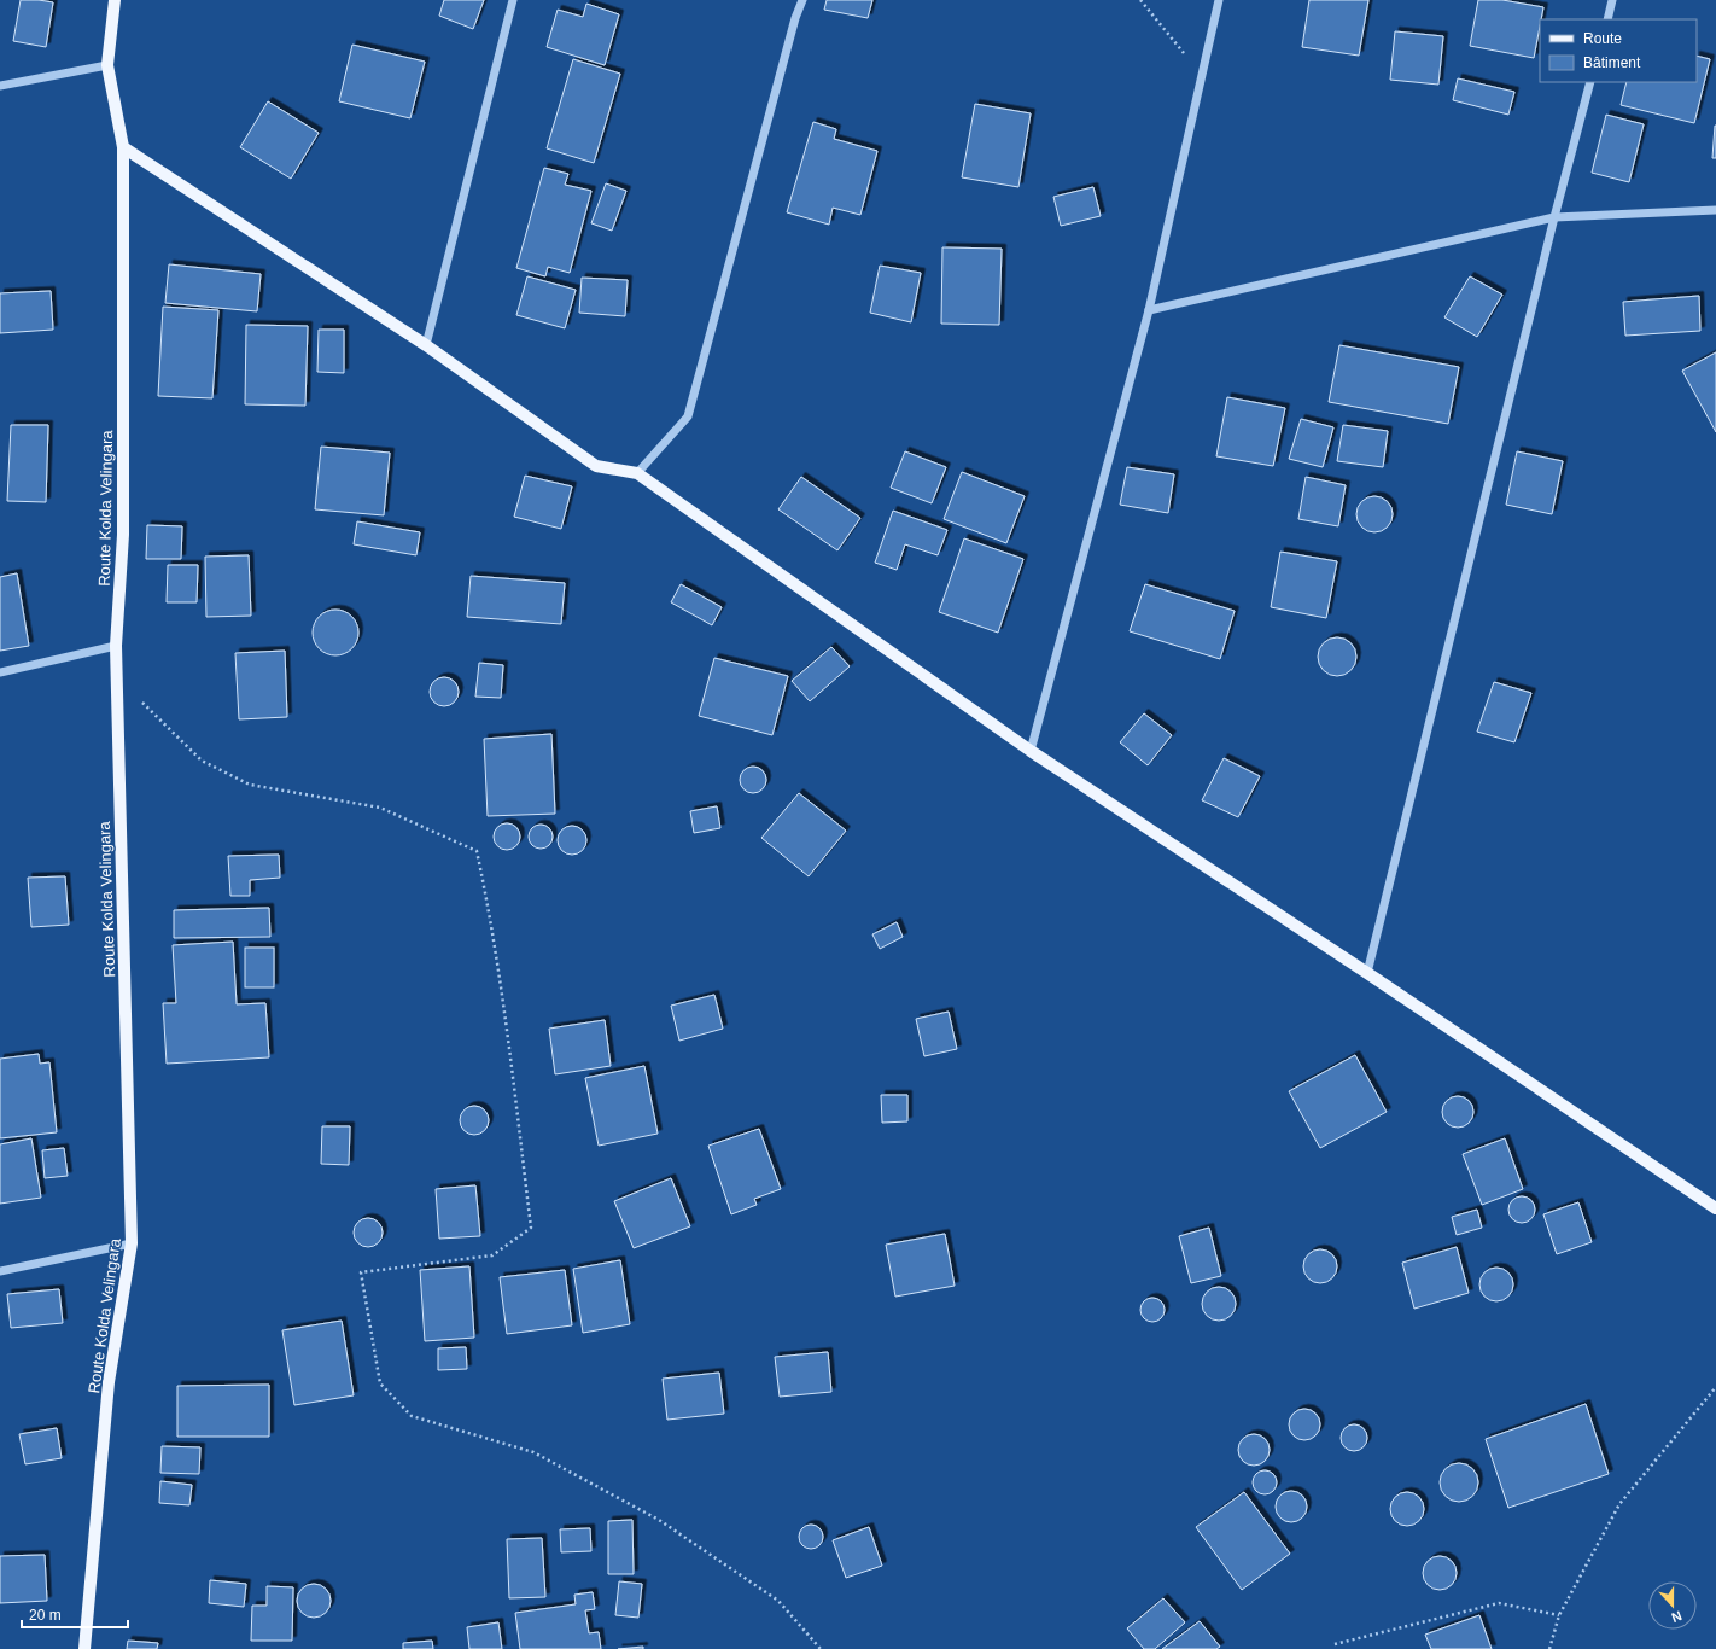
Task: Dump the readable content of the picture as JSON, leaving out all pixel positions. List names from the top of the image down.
{
  "streets": {
    "main road": ["Route Kolda Velingara"]
  },
  "legend": ["Route", "Bâtiment"],
  "scale_bar": "20 m",
  "north": "bottom"
}
